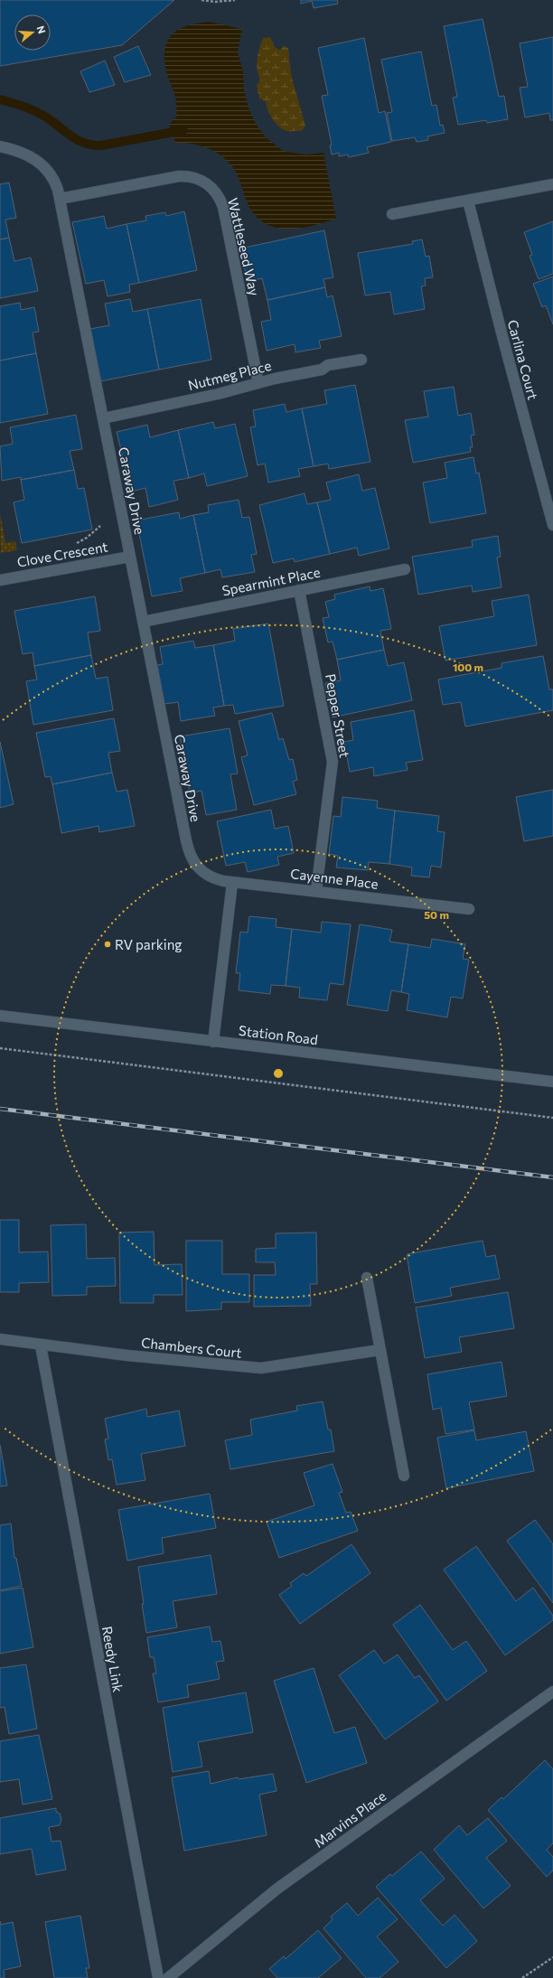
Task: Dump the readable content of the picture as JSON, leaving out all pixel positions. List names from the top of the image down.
{
  "streets": {
    "street": [
      "Wattleseed Way",
      "Carlina Court",
      "Nutmeg Place",
      "Caraway Drive",
      "Clove Crescent",
      "Spearmint Place",
      "Pepper Street",
      "Cayenne Place",
      "Station Road",
      "Chambers Court",
      "Reedy Link",
      "Marvins Place"
    ]
  },
  "crossings": [
    ["Wattleseed Way", "Nutmeg Place"],
    ["Wattleseed Way", "Caraway Drive"],
    ["Nutmeg Place", "Caraway Drive"],
    ["Caraway Drive", "Clove Crescent"],
    ["Caraway Drive", "Spearmint Place"],
    ["Caraway Drive", "Cayenne Place"],
    ["Spearmint Place", "Pepper Street"],
    ["Pepper Street", "Cayenne Place"],
    ["Chambers Court", "Reedy Link"]
  ],
  "places": ["RV parking"],
  "north": "right",
  "rings": ["100 m", "50 m"]
}
